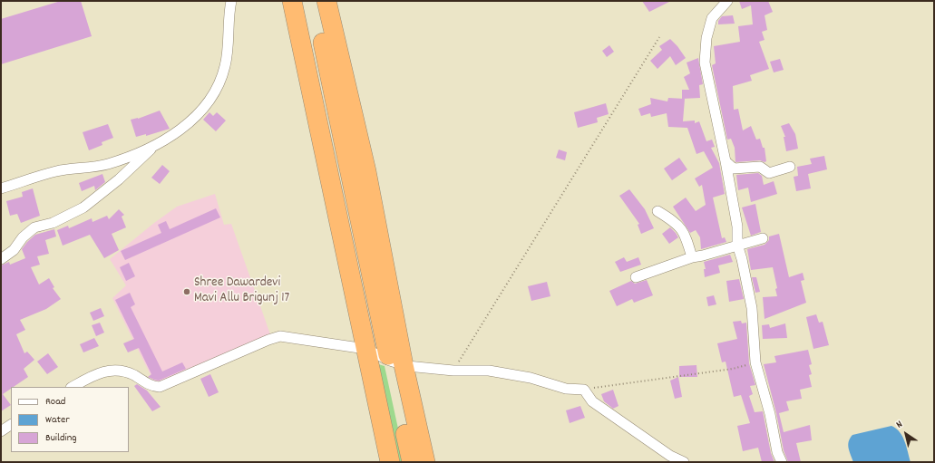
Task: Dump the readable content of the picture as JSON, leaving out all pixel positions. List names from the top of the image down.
{
  "places": ["Shree Dawardevi Mavi Allu Brigunj 17"],
  "legend": ["Road", "Water", "Building"],
  "north": "top left"
}
